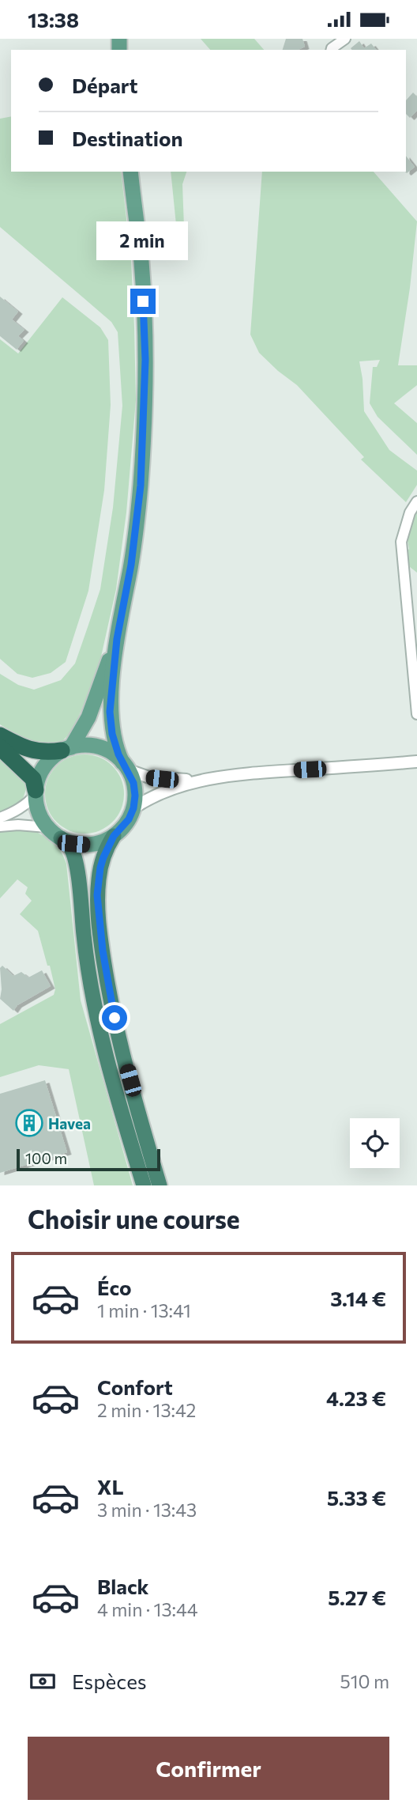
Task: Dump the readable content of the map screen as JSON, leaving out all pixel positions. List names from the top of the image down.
{
  "places": {
    "building": ["Havea"]
  },
  "scale_bar": "100 m",
  "page": {
    "status": "13:38",
    "banner": ["Départ", "Destination"],
    "bubble": "2 min",
    "scale": "100 m",
    "heading": "Choisir une course",
    "list": [
      {
        "name": "Éco",
        "note": "1 min · 13:41",
        "value": "3.14 €"
      },
      {
        "name": "Confort",
        "note": "2 min · 13:42",
        "value": "4.23 €"
      },
      {
        "name": "XL",
        "note": "3 min · 13:43",
        "value": "5.33 €"
      },
      {
        "name": "Black",
        "note": "4 min · 13:44",
        "value": "5.27 €"
      }
    ],
    "pay": ["Espèces", "510 m"],
    "buttons": "Confirmer"
  }
}
